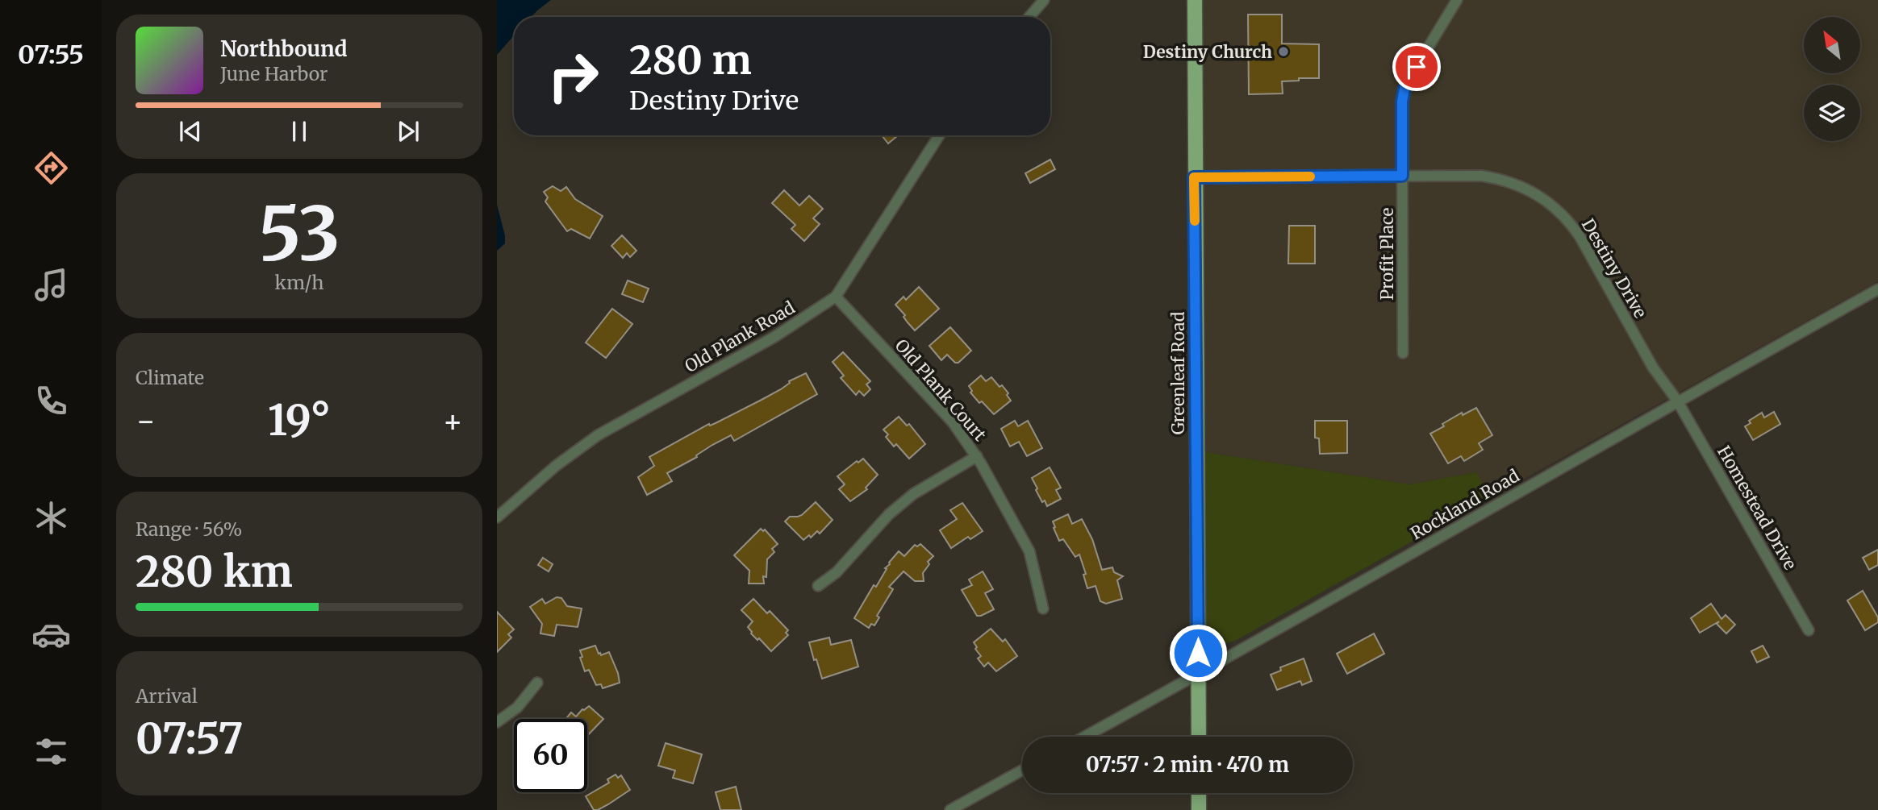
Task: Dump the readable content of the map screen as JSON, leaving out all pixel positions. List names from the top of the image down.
{
  "streets": {
    "main road": ["Greenleaf Road"],
    "street": [
      "Profit Place",
      "Destiny Drive",
      "Old Plank Road",
      "Old Plank Court",
      "Rockland Road",
      "Homestead Drive"
    ]
  },
  "crossings": [
    ["Profit Place", "Destiny Drive"],
    ["Destiny Drive", "Greenleaf Road"],
    ["Destiny Drive", "Rockland Road"],
    ["Destiny Drive", "Homestead Drive"],
    ["Old Plank Road", "Old Plank Court"],
    ["Greenleaf Road", "Rockland Road"],
    ["Rockland Road", "Homestead Drive"]
  ],
  "places": ["Destiny Church"],
  "north": "top left",
  "page": {
    "tabs": "07:55",
    "turn": ["280 m", "Destiny Drive"],
    "song": ["Northbound", "June Harbor"],
    "tile": [
      ["53", "km/h"],
      "Climate",
      ["Range · 56%", "280 km"],
      ["Arrival", "07:57"]
    ],
    "heat": ["−", "19°", "+"],
    "limit": "60",
    "trip": "07:57 · 2 min · 470 m"
  }
}
